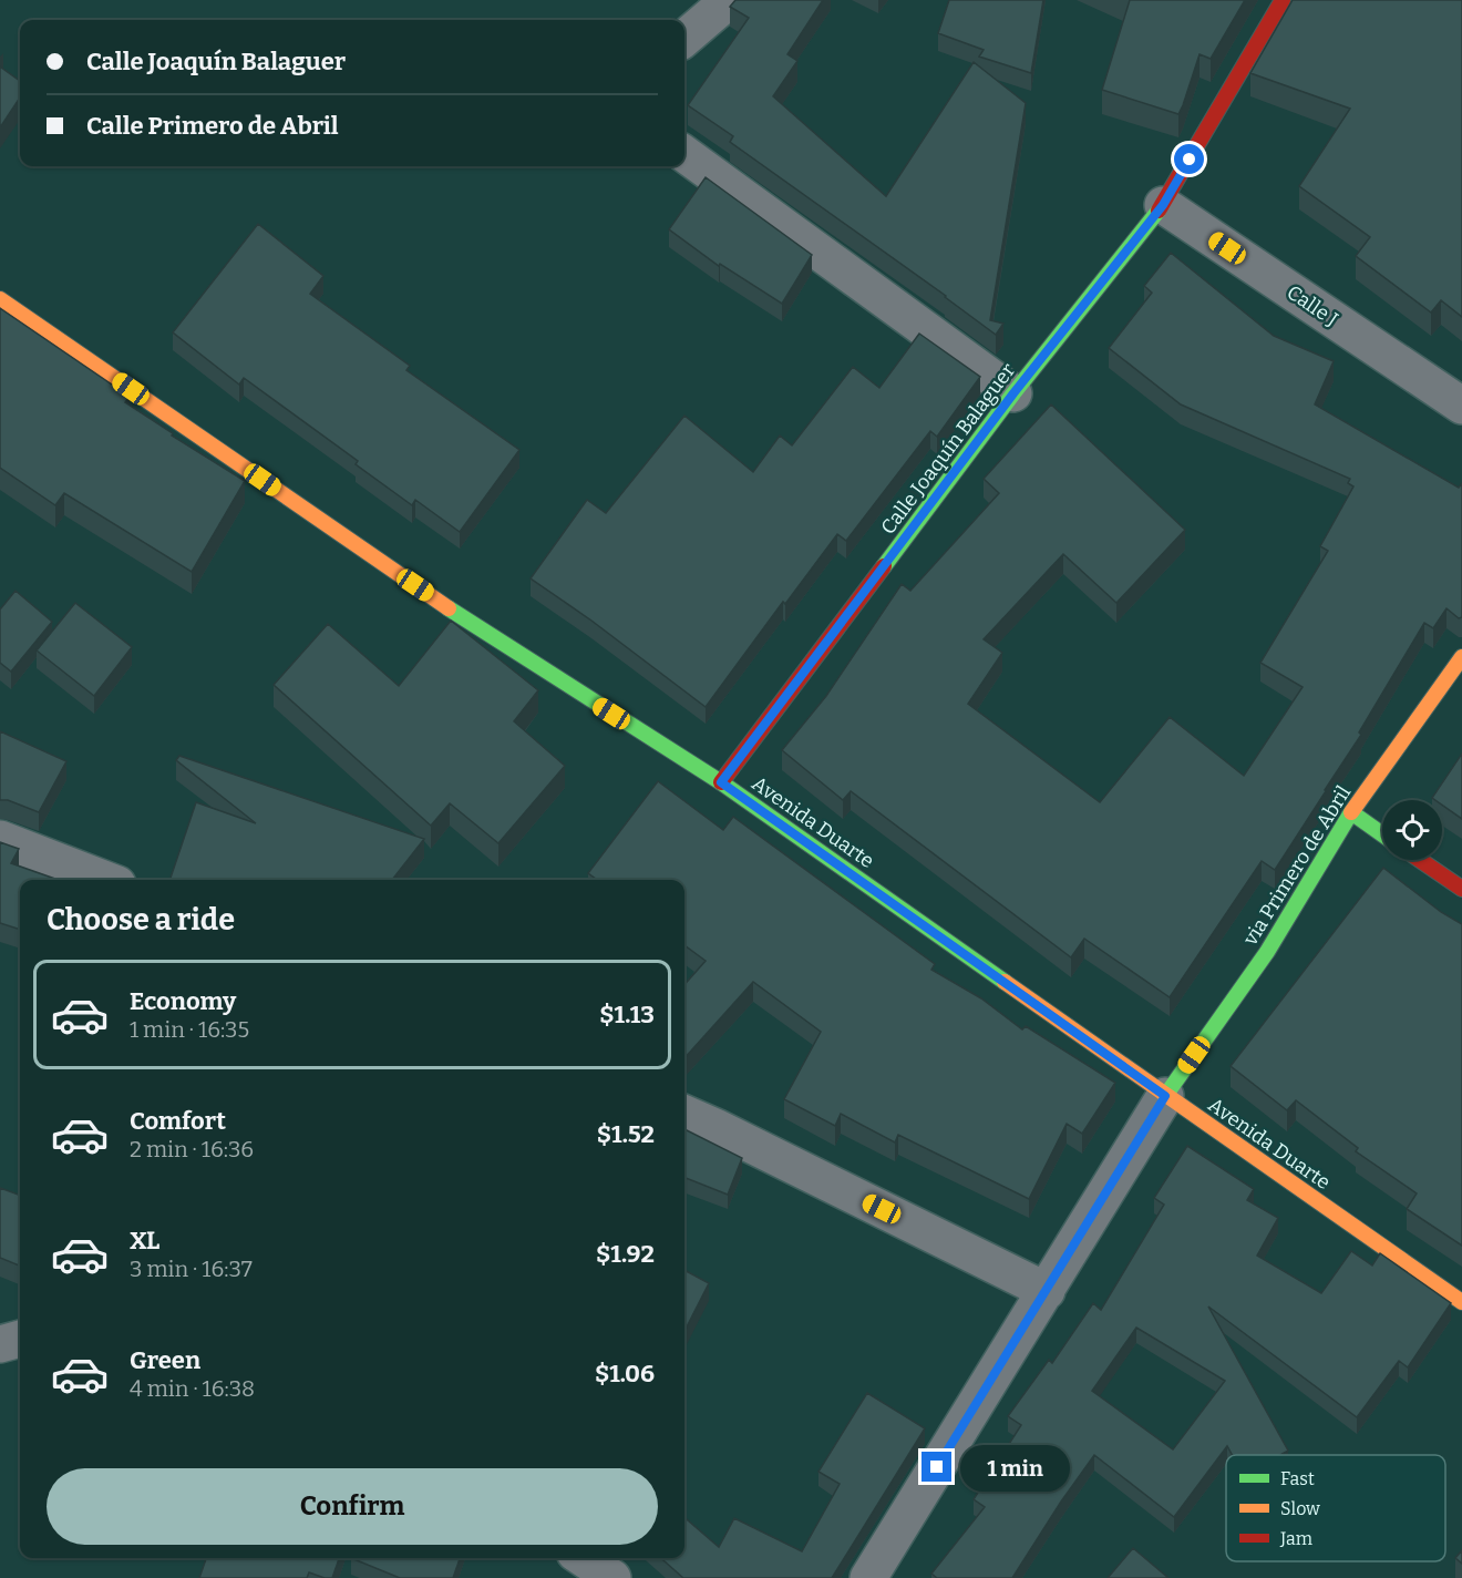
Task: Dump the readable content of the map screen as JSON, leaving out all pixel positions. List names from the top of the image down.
{
  "streets": {
    "main road": ["Calle Joaquín Balaguer", "Avenida Duarte", "via Primero de Abril"],
    "street": ["Calle J"]
  },
  "crossings": [
    ["Calle J", "Calle Joaquín Balaguer"],
    ["Calle Joaquín Balaguer", "Avenida Duarte"],
    ["Avenida Duarte", "via Primero de Abril"]
  ],
  "legend": ["Fast", "Slow", "Jam"],
  "page": {
    "banner": ["Calle Joaquín Balaguer", "Calle Primero de Abril"],
    "heading": "Choose a ride",
    "list": [
      {
        "name": "Economy",
        "note": "1 min · 16:35",
        "value": "$1.13"
      },
      {
        "name": "Comfort",
        "note": "2 min · 16:36",
        "value": "$1.52"
      },
      {
        "name": "XL",
        "note": "3 min · 16:37",
        "value": "$1.92"
      },
      {
        "name": "Green",
        "note": "4 min · 16:38",
        "value": "$1.06"
      }
    ],
    "bubble": "1 min",
    "buttons": "Confirm"
  }
}
